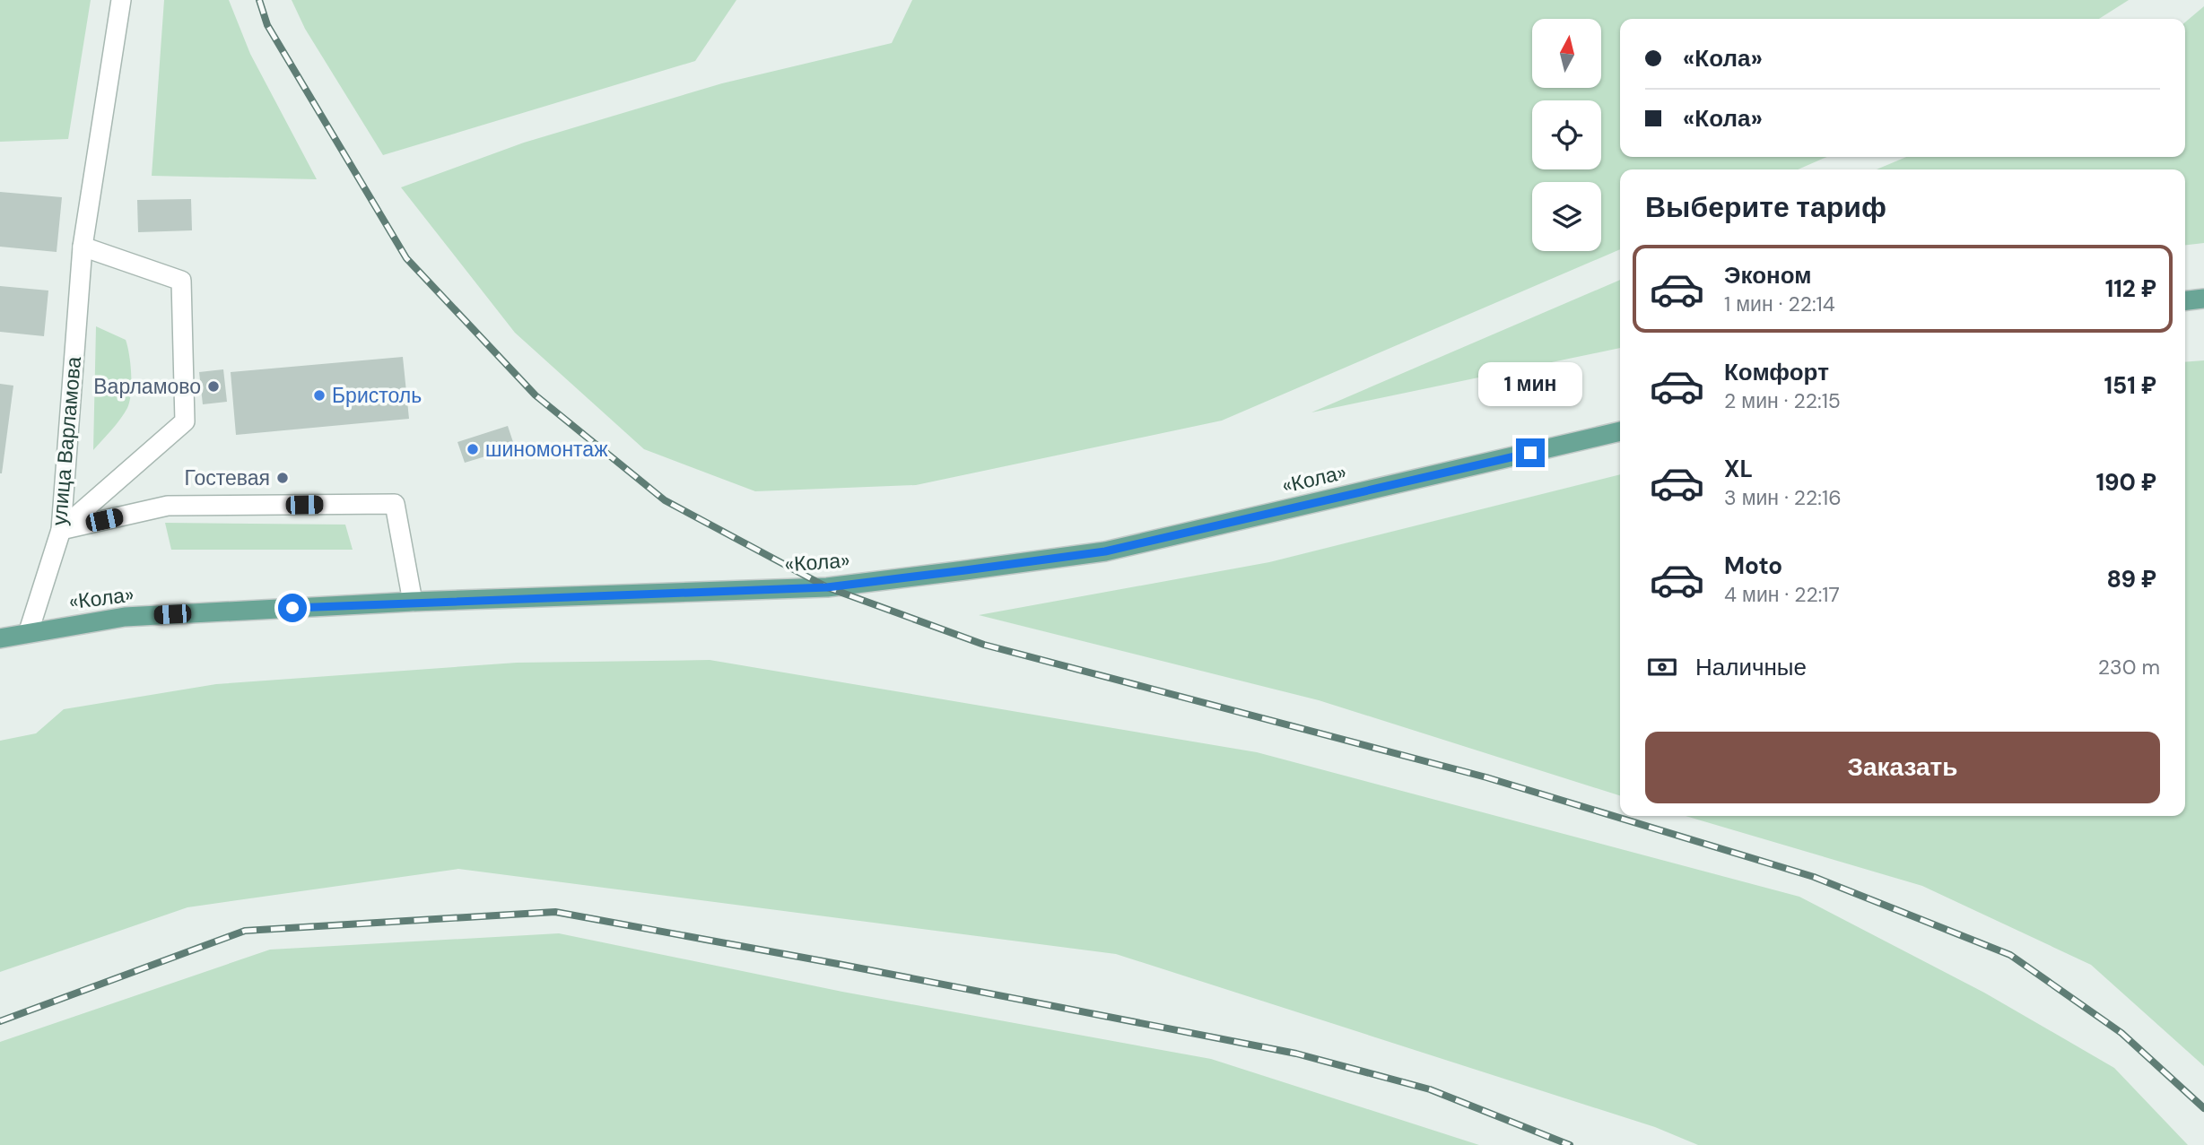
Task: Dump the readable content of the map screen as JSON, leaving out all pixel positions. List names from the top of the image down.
{
  "streets": {
    "main road": ["«Кола»"],
    "lane": ["улица Варламова"]
  },
  "crossings": [
    ["улица Варламова", "«Кола»"]
  ],
  "places": [
    "Варламово",
    "Бристоль",
    "шиномонтаж",
    "Гостевая"
  ],
  "north": "top",
  "page": {
    "banner": ["«Кола»", "«Кола»"],
    "heading": "Выберите тариф",
    "list": [
      {
        "name": "Эконом",
        "note": "1 мин · 22:14",
        "value": "112 ₽"
      },
      {
        "name": "Комфорт",
        "note": "2 мин · 22:15",
        "value": "151 ₽"
      },
      {
        "name": "XL",
        "note": "3 мин · 22:16",
        "value": "190 ₽"
      },
      {
        "name": "Moto",
        "note": "4 мин · 22:17",
        "value": "89 ₽"
      }
    ],
    "bubble": "1 мин",
    "pay": ["Наличные", "230 m"],
    "buttons": "Заказать"
  }
}
